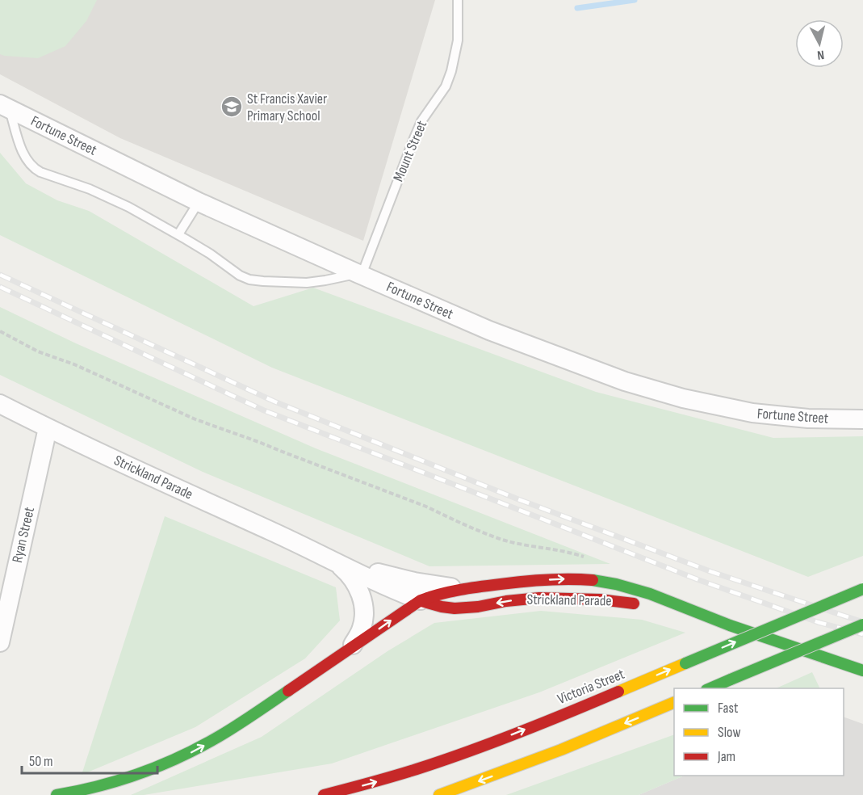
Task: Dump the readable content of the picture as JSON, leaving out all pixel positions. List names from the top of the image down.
{
  "streets": {
    "street": [
      "Fortune Street",
      "Strickland Parade",
      "Ryan Street",
      "Victoria Street"
    ],
    "lane": ["Mount Street"]
  },
  "crossings": [
    ["Fortune Street", "Mount Street"],
    ["Strickland Parade", "Ryan Street"]
  ],
  "places": {
    "school or university": ["St Francis Xavier Primary School"]
  },
  "legend": ["Fast", "Slow", "Jam"],
  "scale_bar": "50 m",
  "north": "bottom"
}
